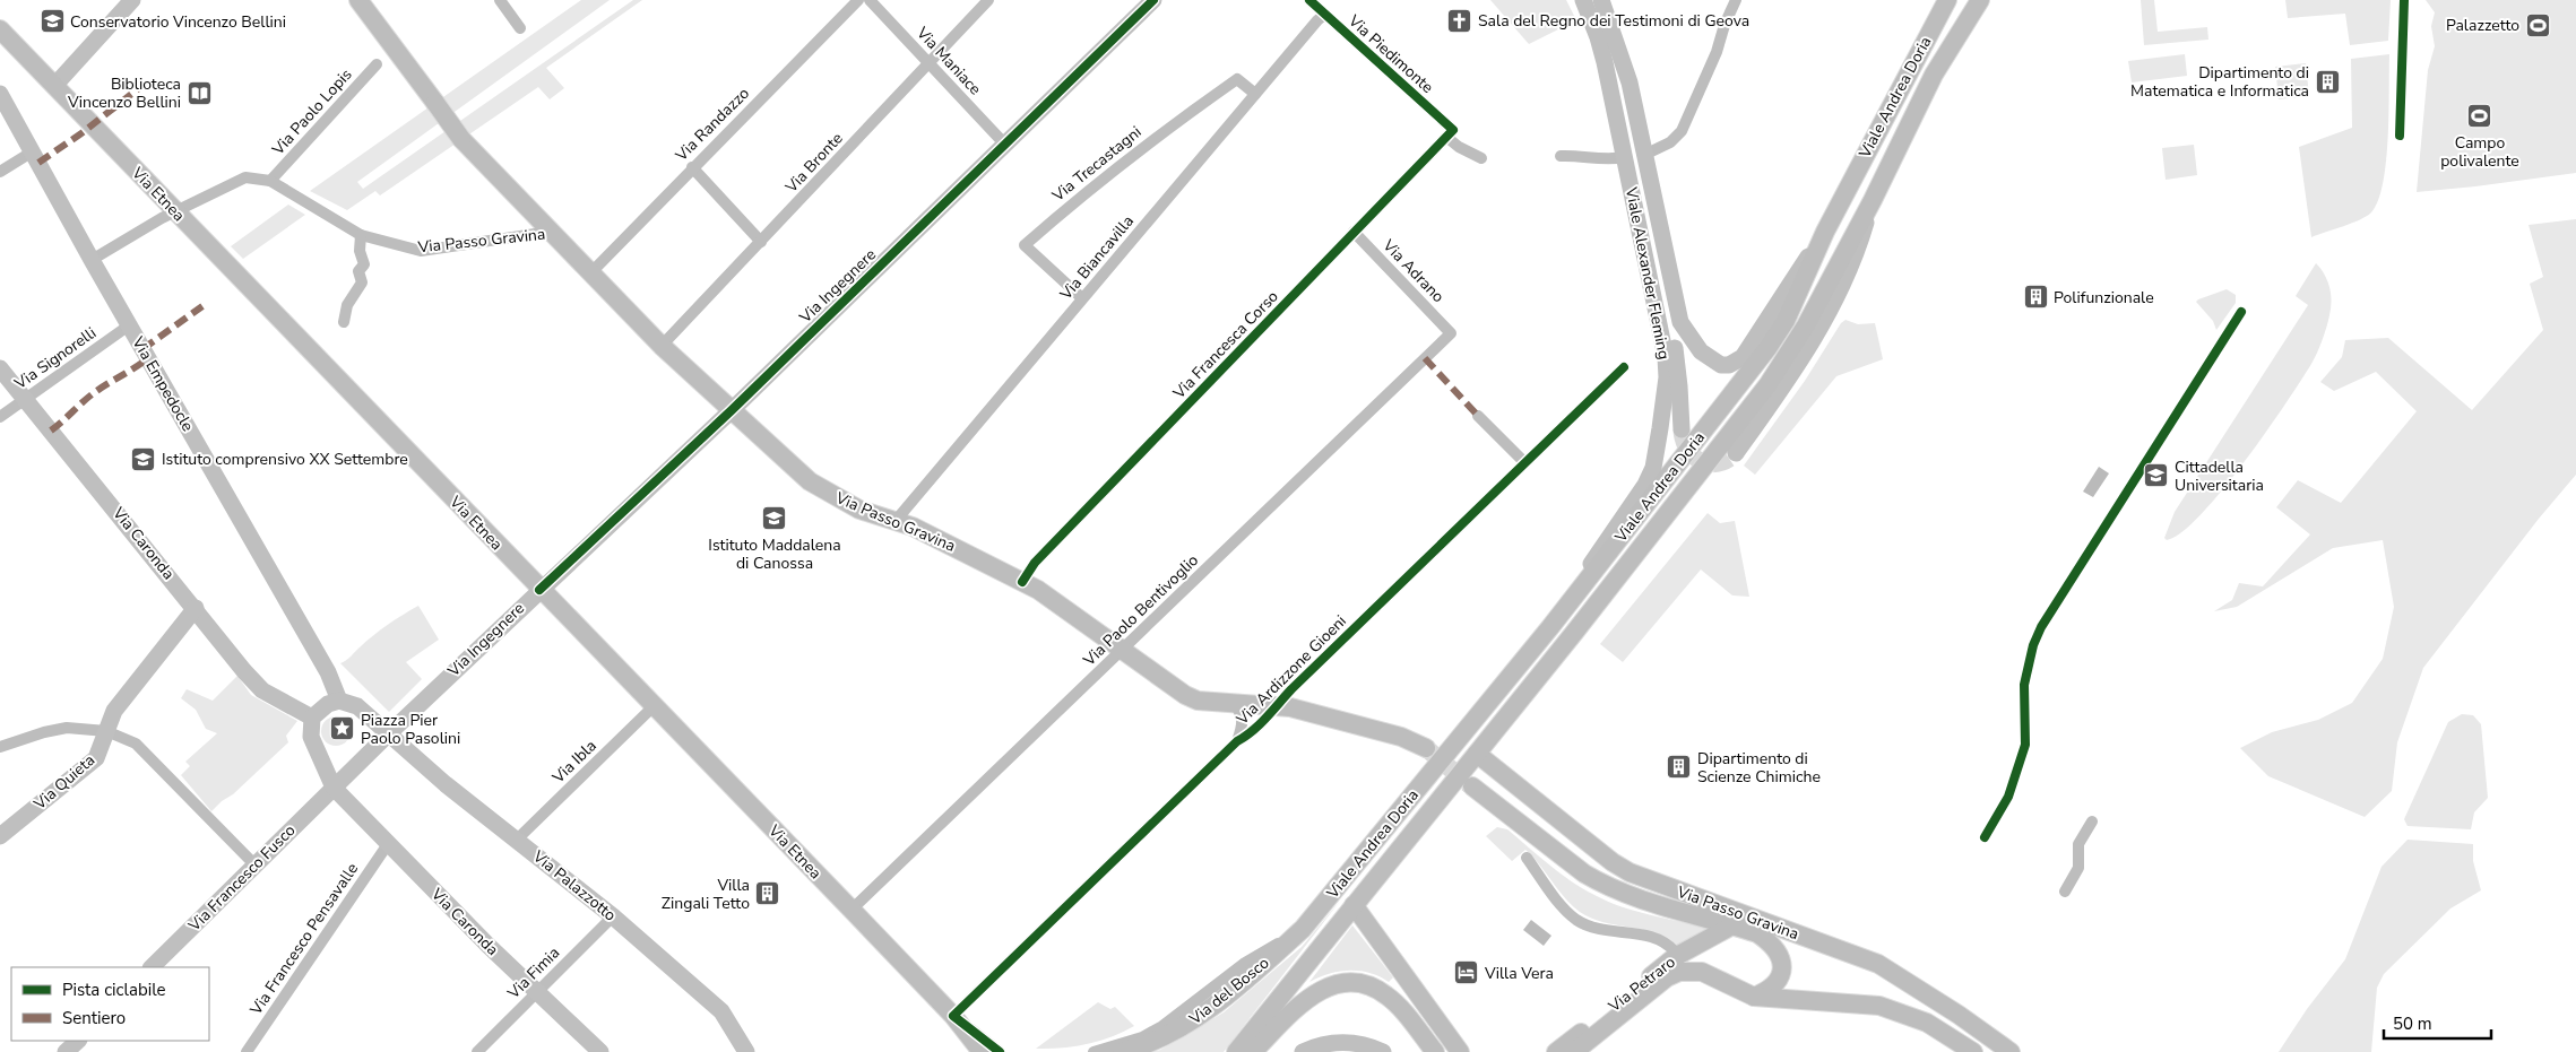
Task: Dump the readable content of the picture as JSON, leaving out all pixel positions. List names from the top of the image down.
{
  "streets": {
    "main road": [
      "Viale Andrea Doria",
      "Via Etnea",
      "Via Passo Gravina",
      "Viale Alexander Fleming",
      "Via Ingegnere",
      "Via Empedocle",
      "Via Caronda",
      "Via Quieta",
      "Via Francesco Fusco",
      "Via Palazzotto",
      "Via Petraro",
      "Via del Bosco"
    ],
    "street": [
      "Via Piedimonte",
      "Via Maniace",
      "Via Paolo Lopis",
      "Via Randazzo",
      "Via Bronte",
      "Via Trecastagni",
      "Via Biancavilla",
      "Via Adrano",
      "Via Francesca Corso",
      "Via Signorelli",
      "Via Paolo Bentivoglio",
      "Via Ardizzone Gioeni",
      "Via Ibla",
      "Via Francesco Pensavalle",
      "Via Fimia"
    ]
  },
  "crossings": [
    ["Via Piedimonte", "Via Biancavilla"],
    ["Via Piedimonte", "Via Francesca Corso"],
    ["Via Maniace", "Via Bronte"],
    ["Via Maniace", "Via Ingegnere"],
    ["Viale Andrea Doria", "Via Passo Gravina"],
    ["Viale Andrea Doria", "Viale Alexander Fleming"],
    ["Viale Andrea Doria", "Via del Bosco"],
    ["Via Paolo Lopis", "Via Passo Gravina"],
    ["Via Randazzo", "Via Passo Gravina"],
    ["Via Bronte", "Via Passo Gravina"],
    ["Via Trecastagni", "Via Biancavilla"],
    ["Via Etnea", "Via Passo Gravina"],
    ["Via Etnea", "Via Ingegnere"],
    ["Via Etnea", "Via Paolo Bentivoglio"],
    ["Via Etnea", "Via Ardizzone Gioeni"],
    ["Via Etnea", "Via Ibla"],
    ["Via Passo Gravina", "Via Biancavilla"],
    ["Via Passo Gravina", "Via Ingegnere"],
    ["Via Passo Gravina", "Via Francesca Corso"],
    ["Via Passo Gravina", "Via Empedocle"],
    ["Via Passo Gravina", "Via Paolo Bentivoglio"],
    ["Via Passo Gravina", "Via Ardizzone Gioeni"],
    ["Via Passo Gravina", "Via Petraro"],
    ["Via Adrano", "Via Francesca Corso"],
    ["Via Adrano", "Via Paolo Bentivoglio"],
    ["Via Ingegnere", "Via Caronda"],
    ["Via Ingegnere", "Via Francesco Fusco"],
    ["Via Ingegnere", "Via Palazzotto"],
    ["Via Signorelli", "Via Empedocle"],
    ["Via Signorelli", "Via Caronda"],
    ["Via Empedocle", "Via Palazzotto"],
    ["Via Caronda", "Via Quieta"],
    ["Via Caronda", "Via Francesco Fusco"],
    ["Via Caronda", "Via Francesco Pensavalle"],
    ["Via Caronda", "Via Fimia"],
    ["Via Ibla", "Via Palazzotto"],
    ["Via Palazzotto", "Via Fimia"]
  ],
  "places": {
    "church": ["Sala del Regno dei Testimoni di Geova"],
    "school or university": [
      "Conservatorio Vincenzo Bellini",
      "Istituto comprensivo XX Settembre",
      "Cittadella Universitaria",
      "Istituto Maddalena di Canossa"
    ],
    "sports": ["Palazzetto", "Campo polivalente"],
    "building": [
      "Dipartimento di Matematica e Informatica",
      "Polifunzionale",
      "Dipartimento di Scienze Chimiche",
      "Villa Zingali Tetto"
    ],
    "library": ["Biblioteca Vincenzo Bellini"],
    "place": ["Piazza Pier Paolo Pasolini"],
    "hotel": ["Villa Vera"]
  },
  "legend": ["Pista ciclabile", "Sentiero"],
  "scale_bar": "50 m"
}
